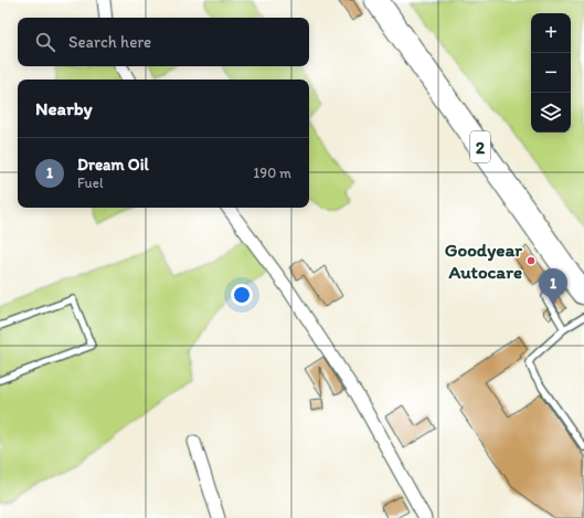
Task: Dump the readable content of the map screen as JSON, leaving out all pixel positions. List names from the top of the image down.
{
  "streets": {
    "highway": ["2"]
  },
  "places": ["Goodyear Autocare"],
  "page": {
    "map_buttons": ["+", "−"],
    "search": "Search here",
    "heading": "Nearby",
    "list": [
      {
        "mark": "1",
        "name": "Dream Oil",
        "note": "Fuel",
        "value": "190 m"
      }
    ],
    "pins": "1"
  }
}
